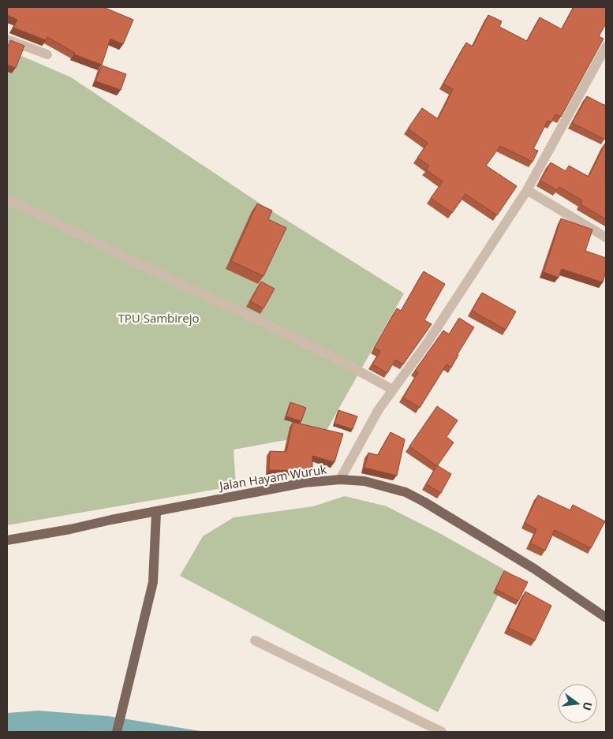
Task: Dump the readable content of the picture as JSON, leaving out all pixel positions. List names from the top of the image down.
{
  "streets": {
    "main road": ["Jalan Hayam Wuruk"]
  },
  "parks": ["TPU Sambirejo"],
  "north": "right"
}
